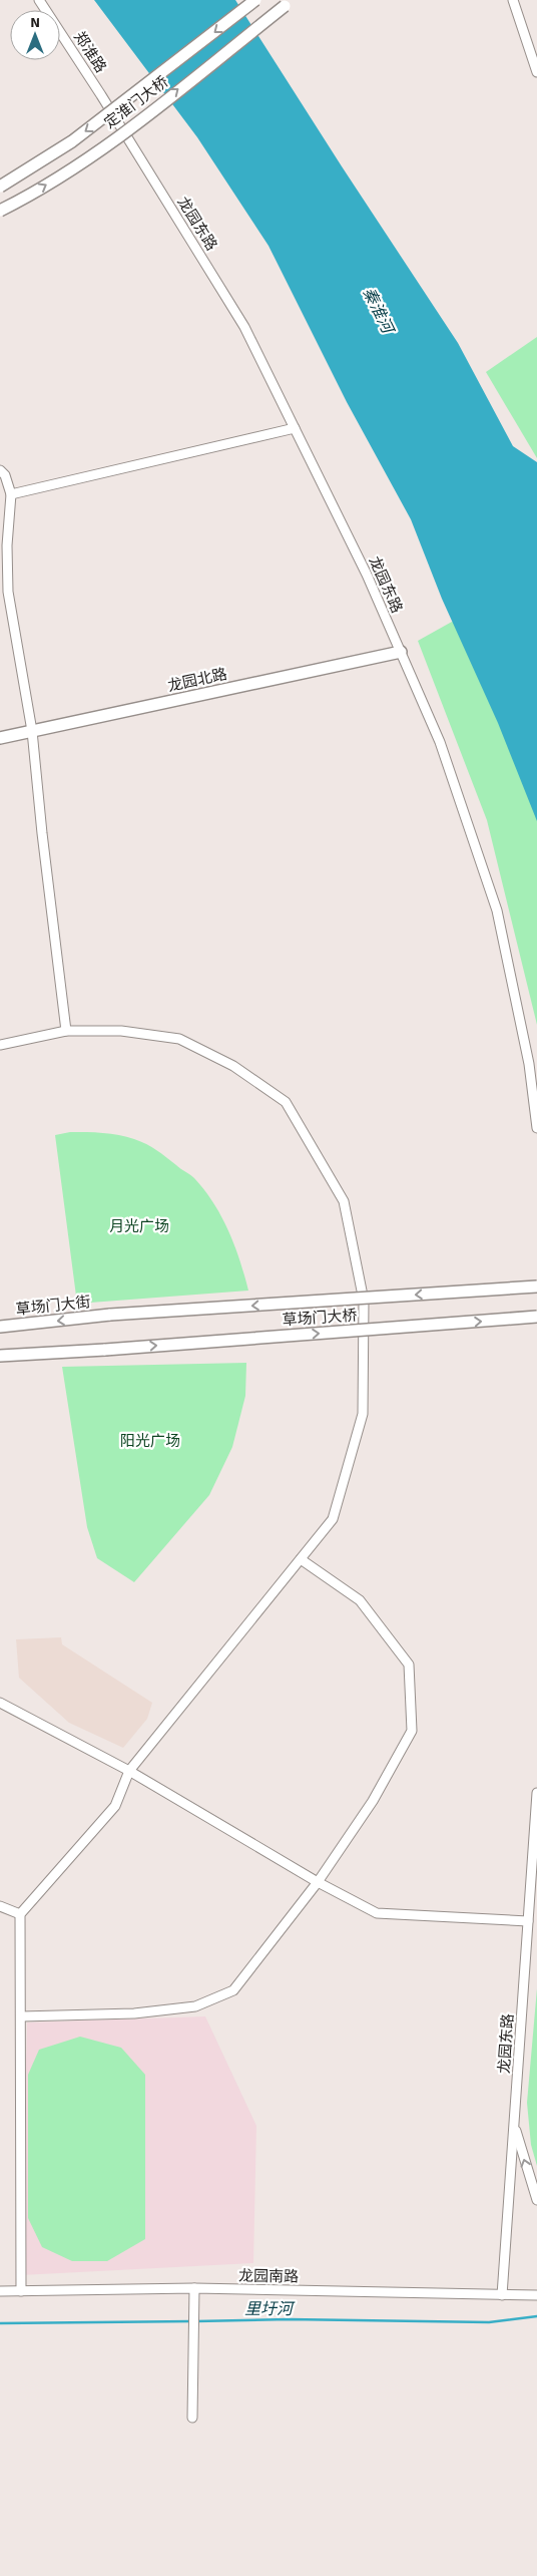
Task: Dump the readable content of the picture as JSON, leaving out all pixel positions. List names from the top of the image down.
{
  "streets": {
    "main road": [
      "定淮门大桥",
      "龙园北路",
      "草场门大街",
      "草场门大桥"
    ],
    "street": ["郑淮路", "龙园东路", "龙园南路"]
  },
  "crossings": [
    ["郑淮路", "龙园东路"],
    ["龙园东路", "龙园北路"],
    ["龙园东路", "龙园南路"],
    ["草场门大街", "草场门大桥"]
  ],
  "one_way": ["草场门大街"],
  "water": ["秦淮河", "里圩河"],
  "parks": ["月光广场", "阳光广场"],
  "north": "top"
}
